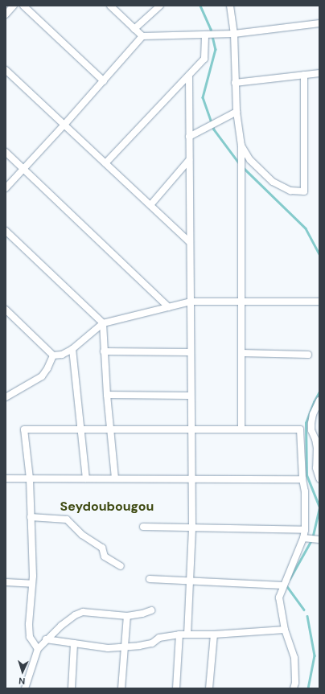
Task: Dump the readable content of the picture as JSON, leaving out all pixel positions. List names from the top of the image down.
{
  "districts": ["Seydoubougou"],
  "north": "bottom"
}
